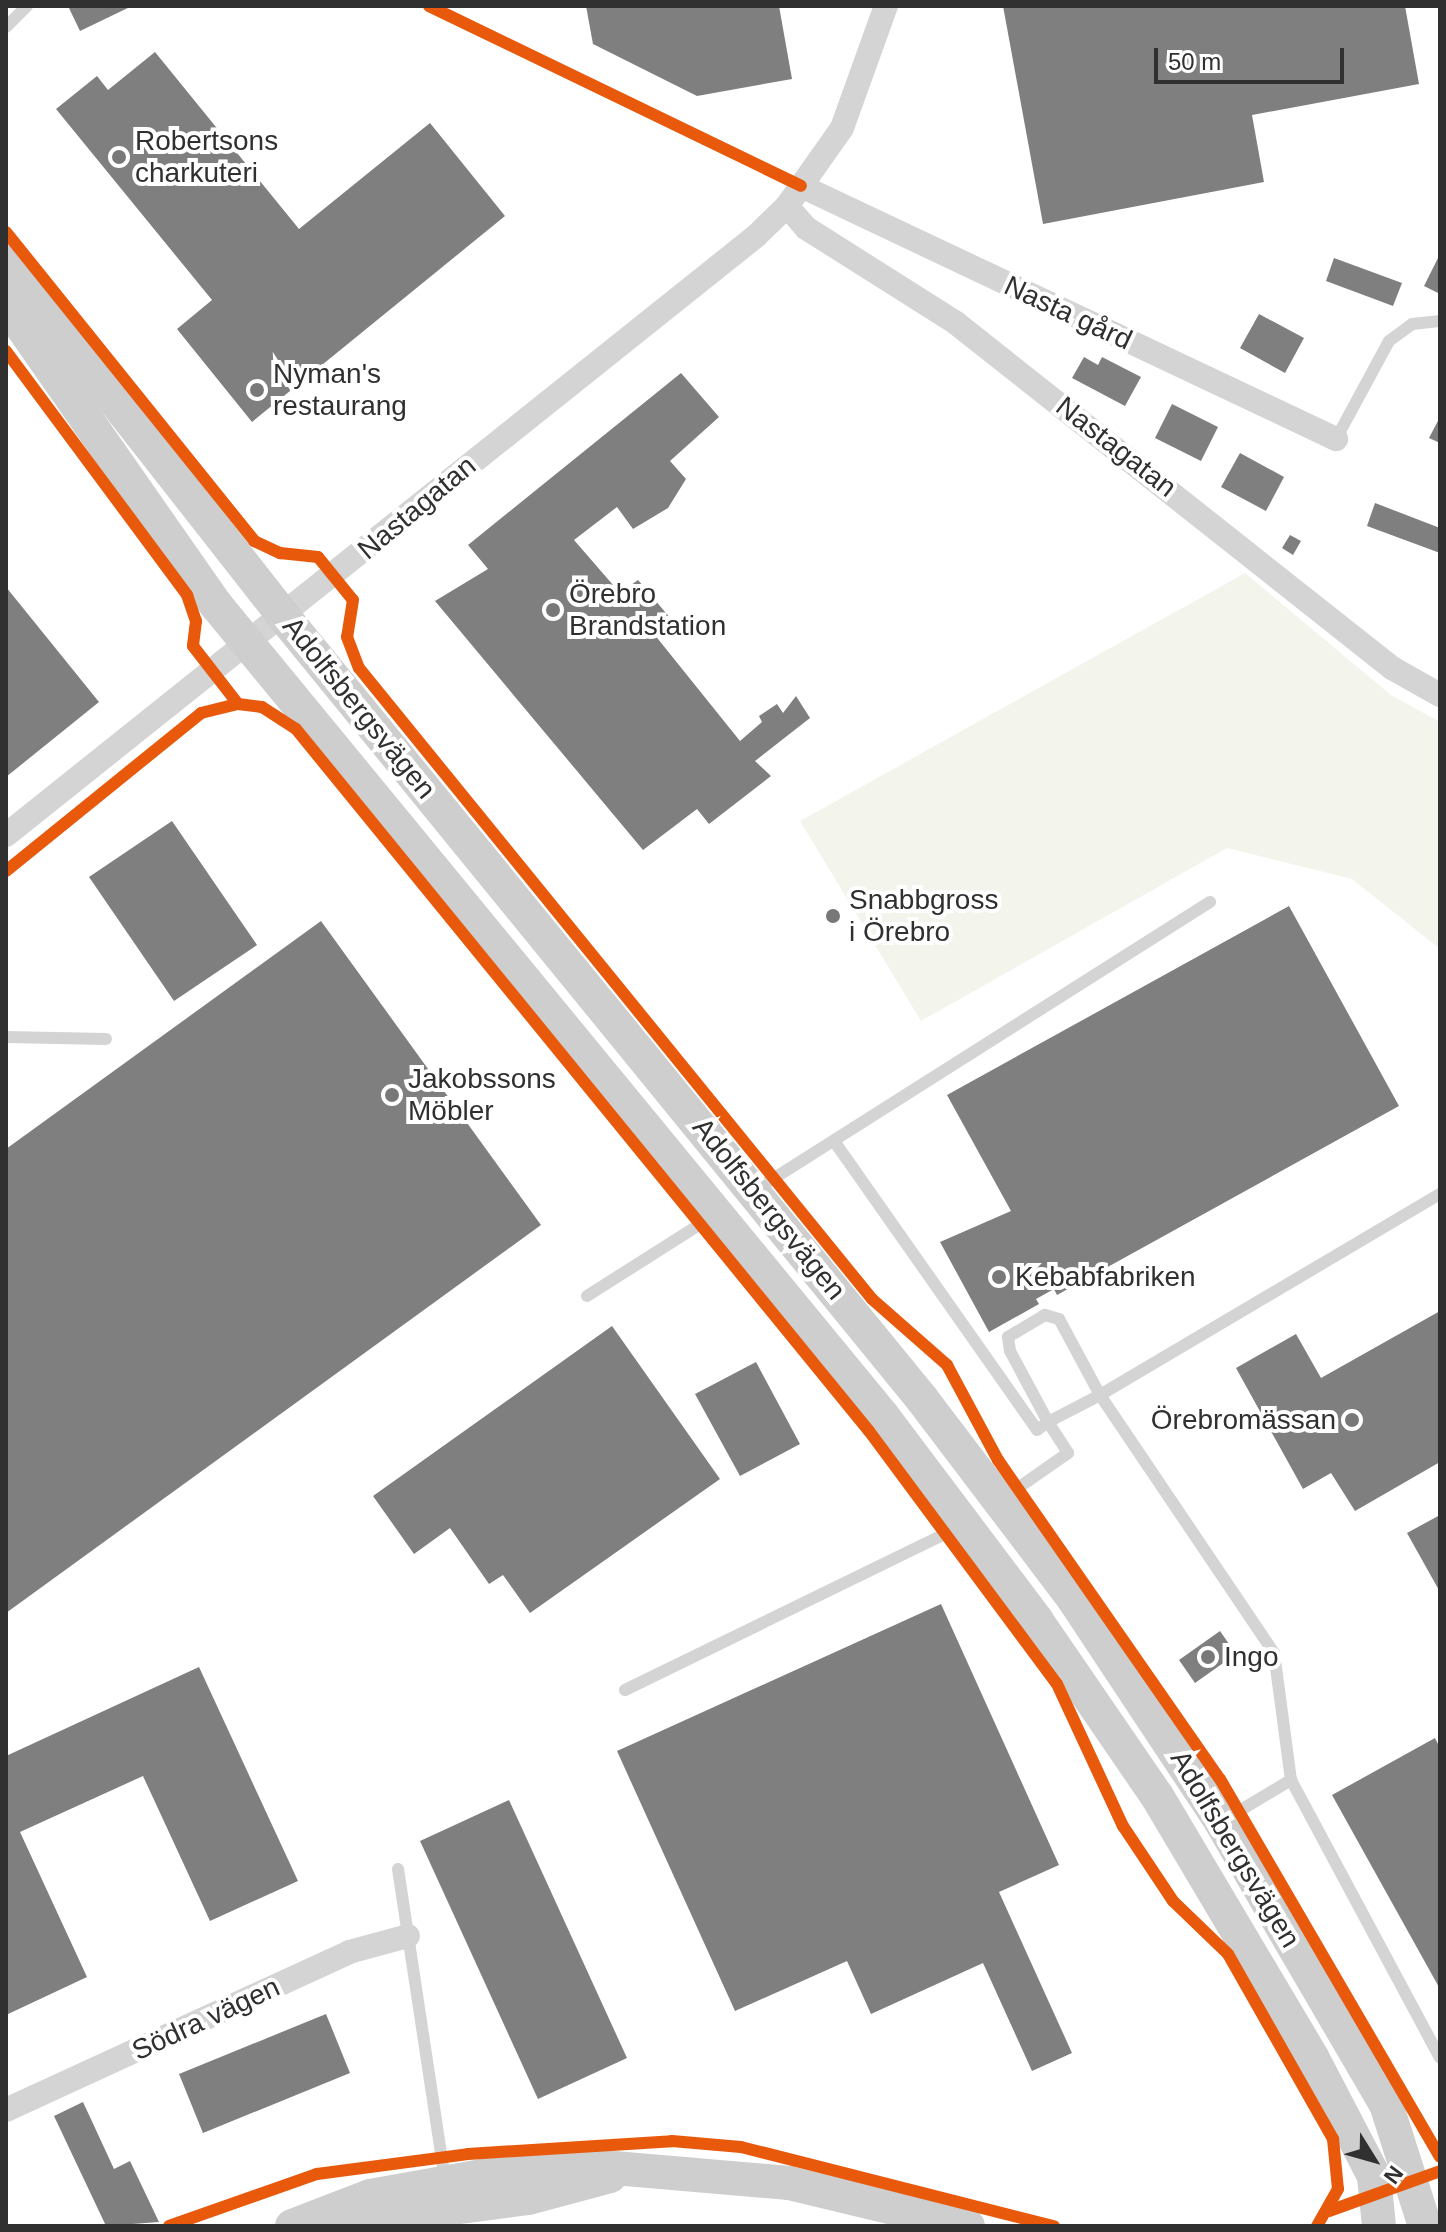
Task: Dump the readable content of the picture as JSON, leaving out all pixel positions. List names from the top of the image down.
{
  "streets": {
    "main road": ["Adolfsbergsvägen"],
    "street": ["Nasta gård", "Nastagatan", "Södra vägen"]
  },
  "crossings": [
    ["Nasta gård", "Nastagatan"],
    ["Nastagatan", "Adolfsbergsvägen"]
  ],
  "places": [
    "Robertsons charkuteri",
    "Nyman's restaurang",
    "Örebro Brandstation",
    "Snabbgross i Örebro",
    "Jakobssons Möbler",
    "Kebabfabriken",
    "Örebromässan",
    "Ingo"
  ],
  "scale_bar": "50 m",
  "north": "bottom right"
}
